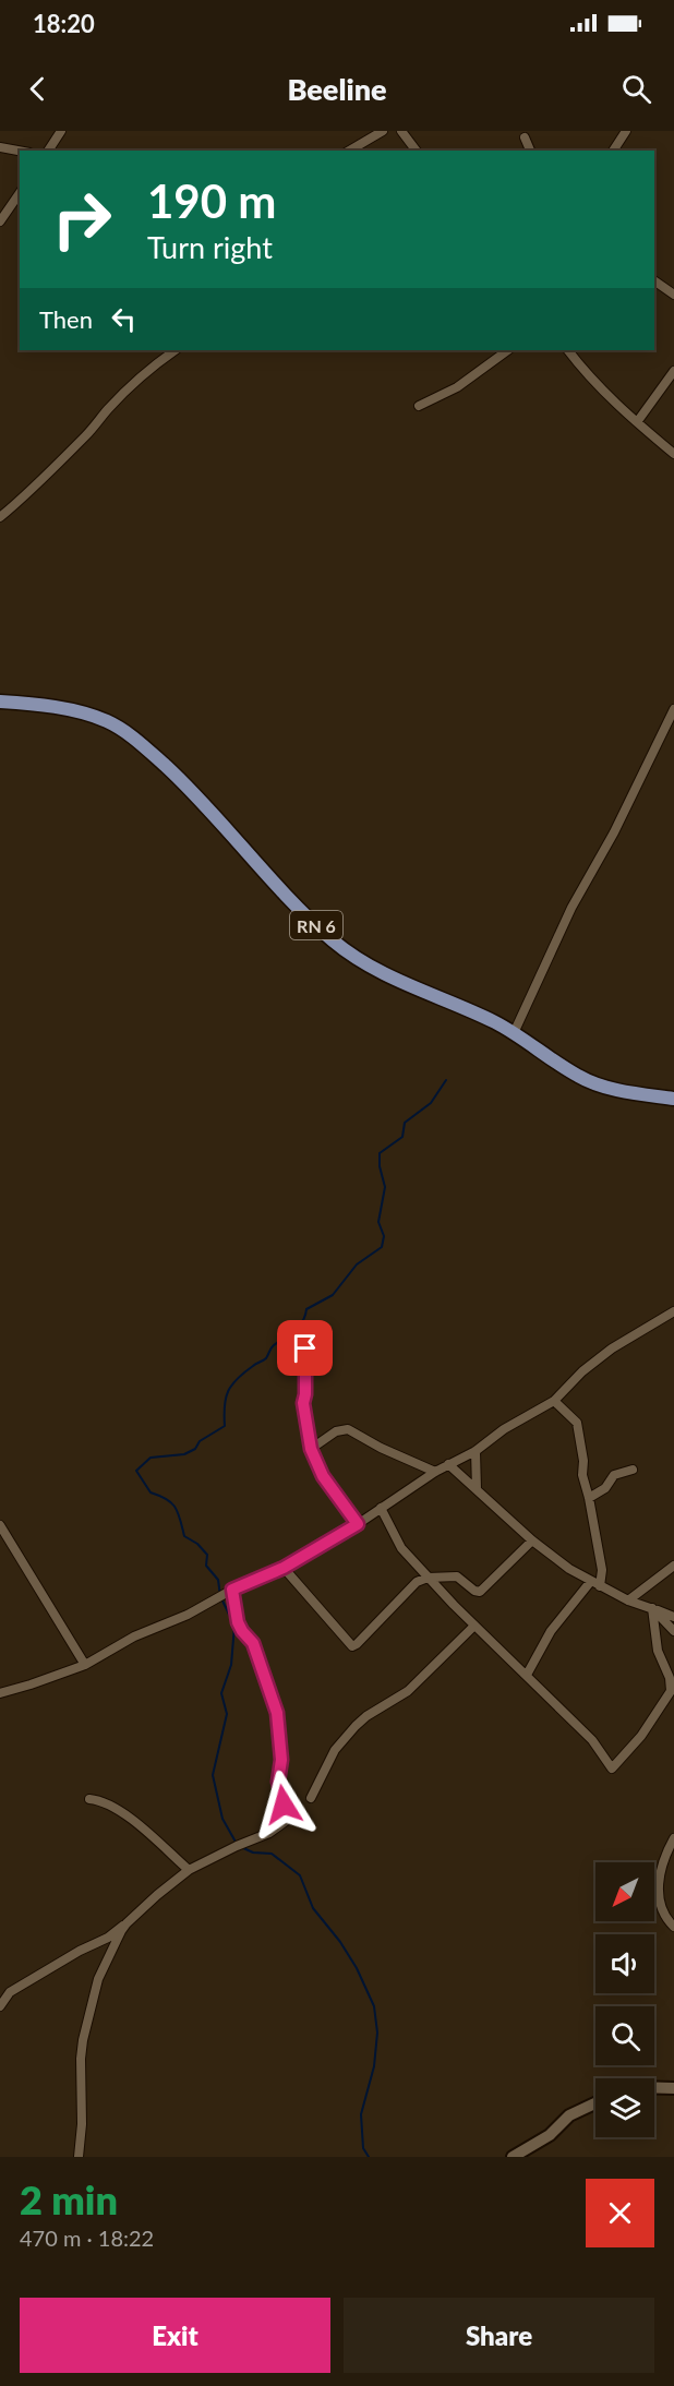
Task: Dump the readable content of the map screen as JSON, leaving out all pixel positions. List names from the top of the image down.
{
  "streets": {
    "main road": ["RN 6"]
  },
  "north": "bottom left",
  "page": {
    "status": "18:20",
    "header": "Beeline",
    "turn": ["190 m", "Turn right"],
    "then": "Then",
    "heading": ["2 min", "470 m · 18:22"],
    "buttons": ["Exit", "Share"]
  }
}
